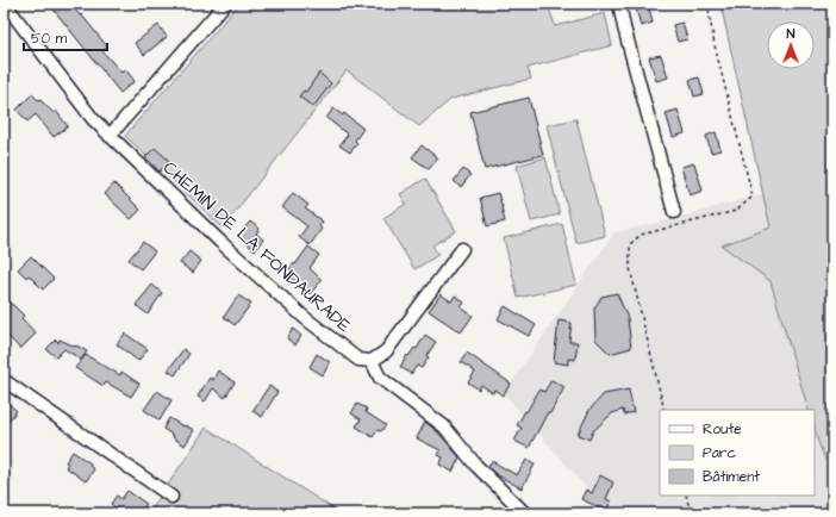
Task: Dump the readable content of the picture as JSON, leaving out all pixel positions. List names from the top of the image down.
{
  "streets": {
    "street": ["CHEMIN DE LA FONDAURADE"]
  },
  "legend": ["Route", "Parc", "Bâtiment"],
  "scale_bar": "50 m",
  "north": "top"
}
